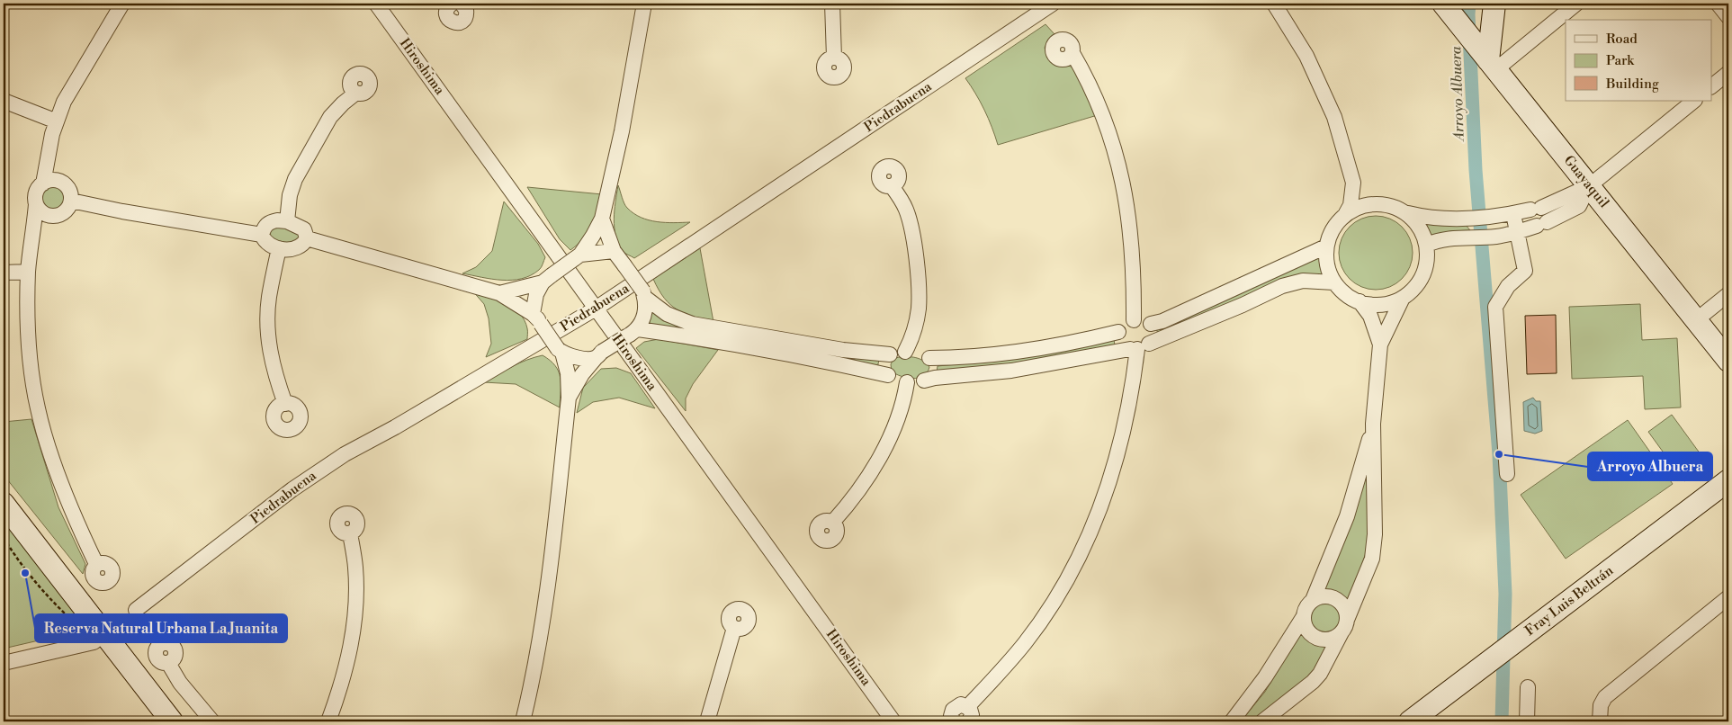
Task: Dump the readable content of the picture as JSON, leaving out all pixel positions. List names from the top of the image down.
{
  "streets": {
    "street": [
      "Hiroshima",
      "Piedrabuena",
      "Guayaquil",
      "Fray Luis Beltrán"
    ]
  },
  "crossings": [
    ["Hiroshima", "Piedrabuena"]
  ],
  "water": ["Arroyo Albuera"],
  "places": ["Arroyo Albuera", "Reserva Natural Urbana La Juanita"],
  "legend": ["Road", "Park", "Building"]
}
